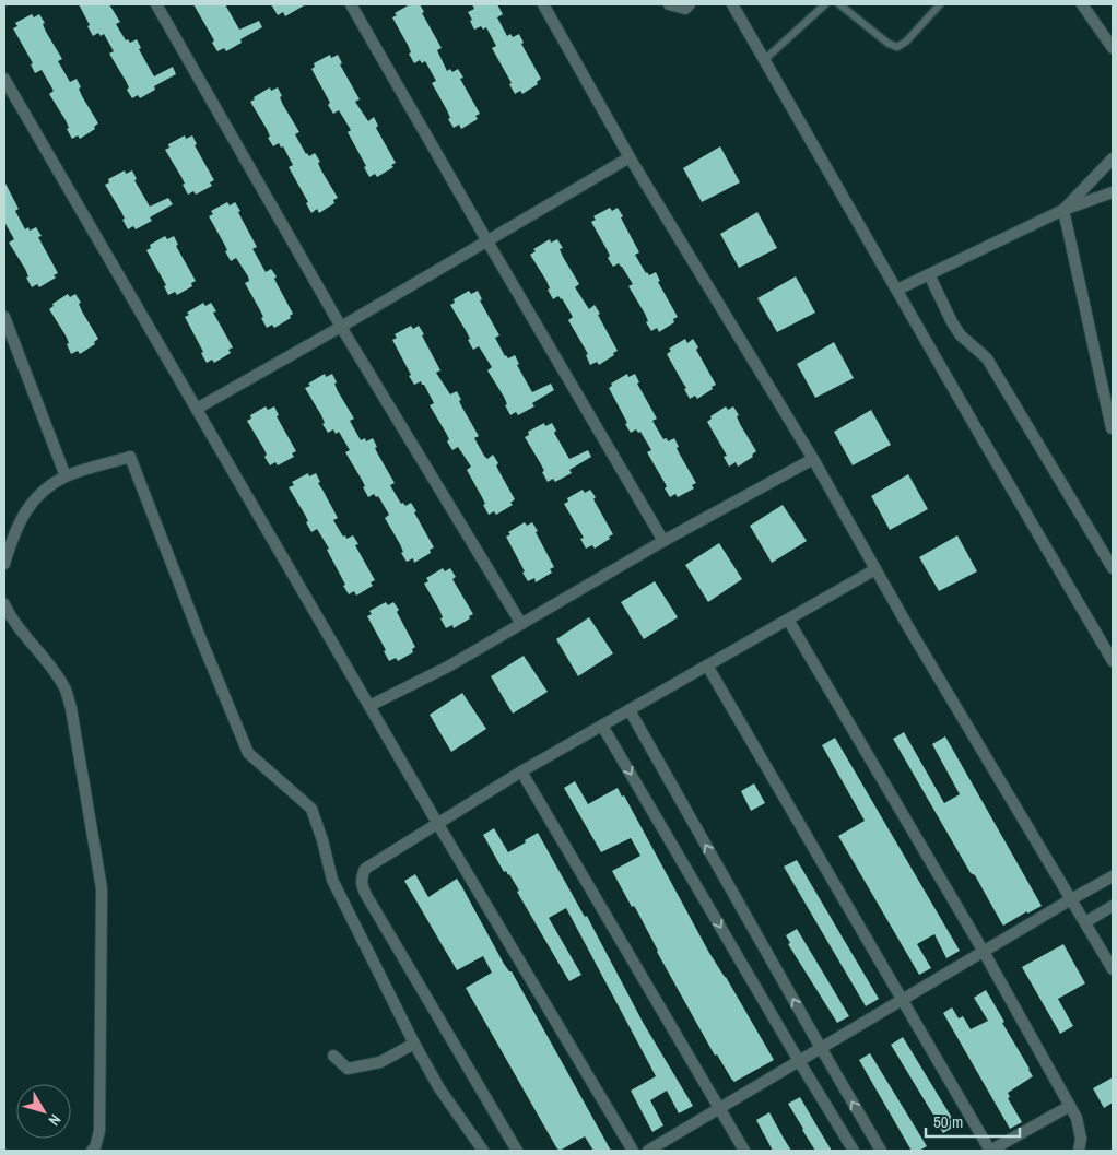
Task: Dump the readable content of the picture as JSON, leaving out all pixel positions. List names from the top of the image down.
{
  "scale_bar": "50 m",
  "north": "bottom right"
}
